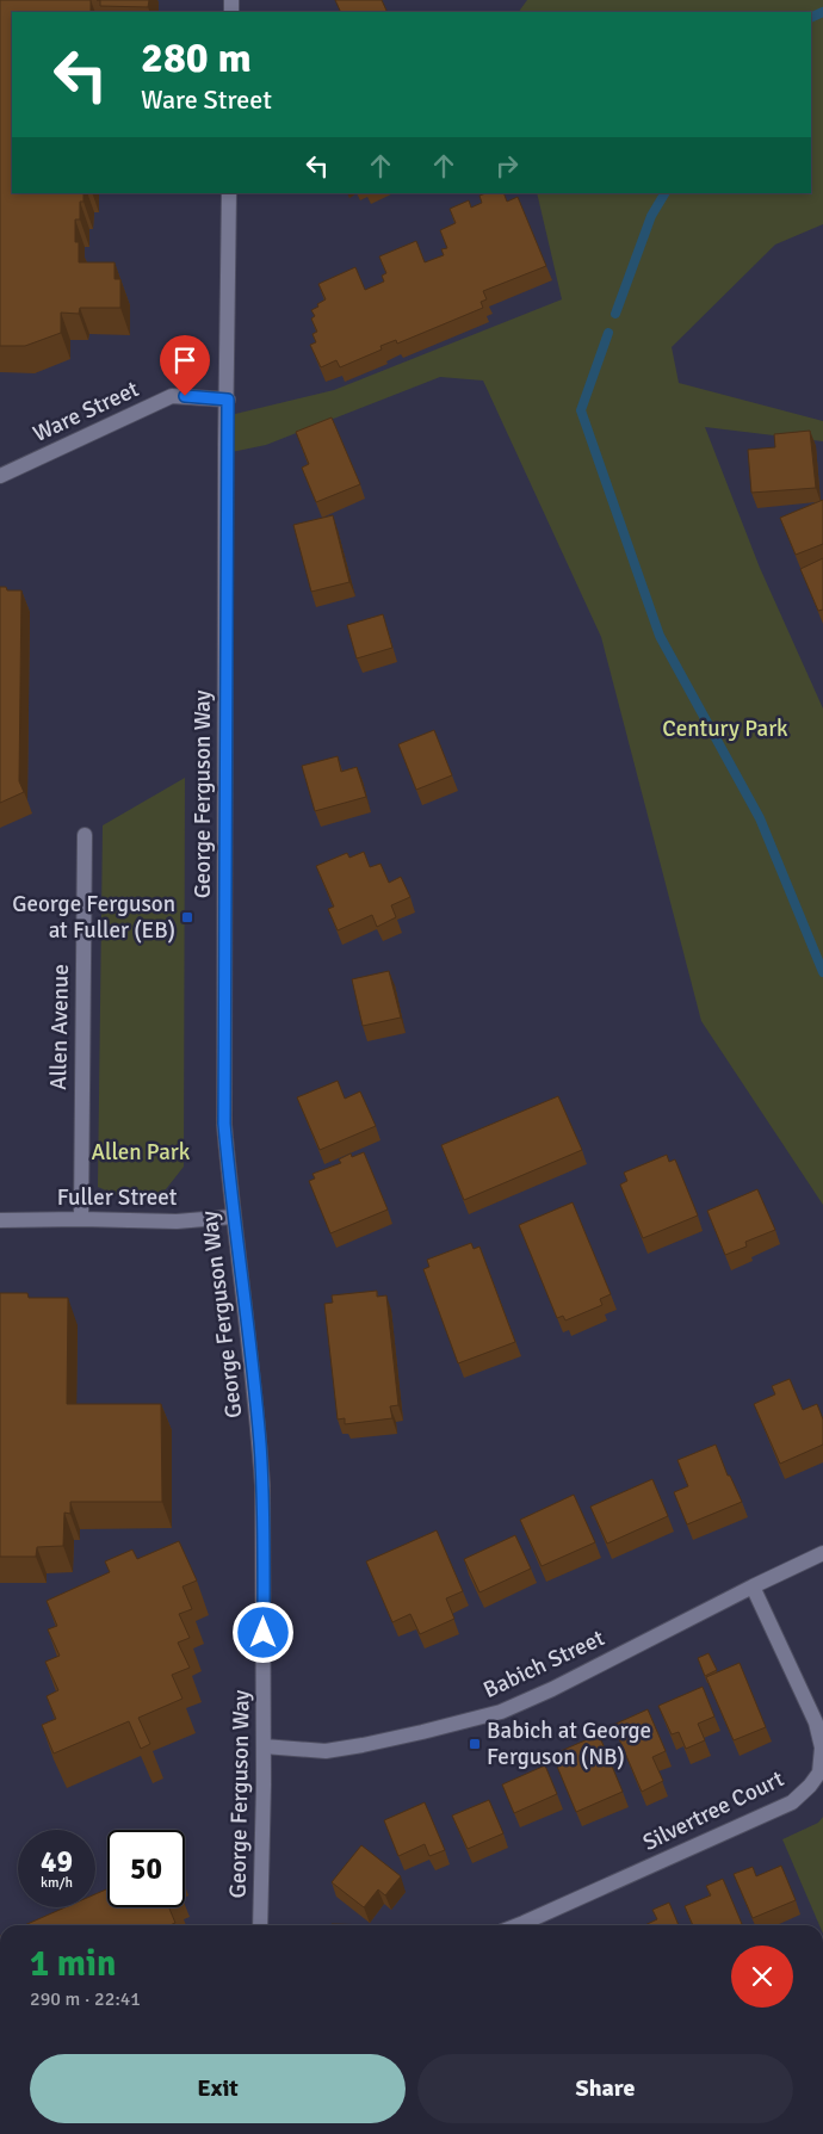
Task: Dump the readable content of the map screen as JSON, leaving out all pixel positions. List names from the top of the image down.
{
  "streets": {
    "street": [
      "Ware Street",
      "George Ferguson Way",
      "Allen Avenue",
      "Fuller Street",
      "Babich Street",
      "Silvertree Court"
    ]
  },
  "crossings": [
    ["Ware Street", "George Ferguson Way"],
    ["George Ferguson Way", "Fuller Street"],
    ["George Ferguson Way", "Babich Street"],
    ["Allen Avenue", "Fuller Street"],
    ["Babich Street", "Silvertree Court"]
  ],
  "parks": ["Century Park", "Allen Park"],
  "places": {
    "transit": ["George Ferguson at Fuller (EB)", "Babich at George Ferguson (NB)"]
  },
  "page": {
    "turn": ["280 m", "Ware Street"],
    "speed": "49 km/h",
    "limit": "50",
    "heading": ["1 min", "290 m · 22:41"],
    "buttons": ["Exit", "Share"]
  }
}
